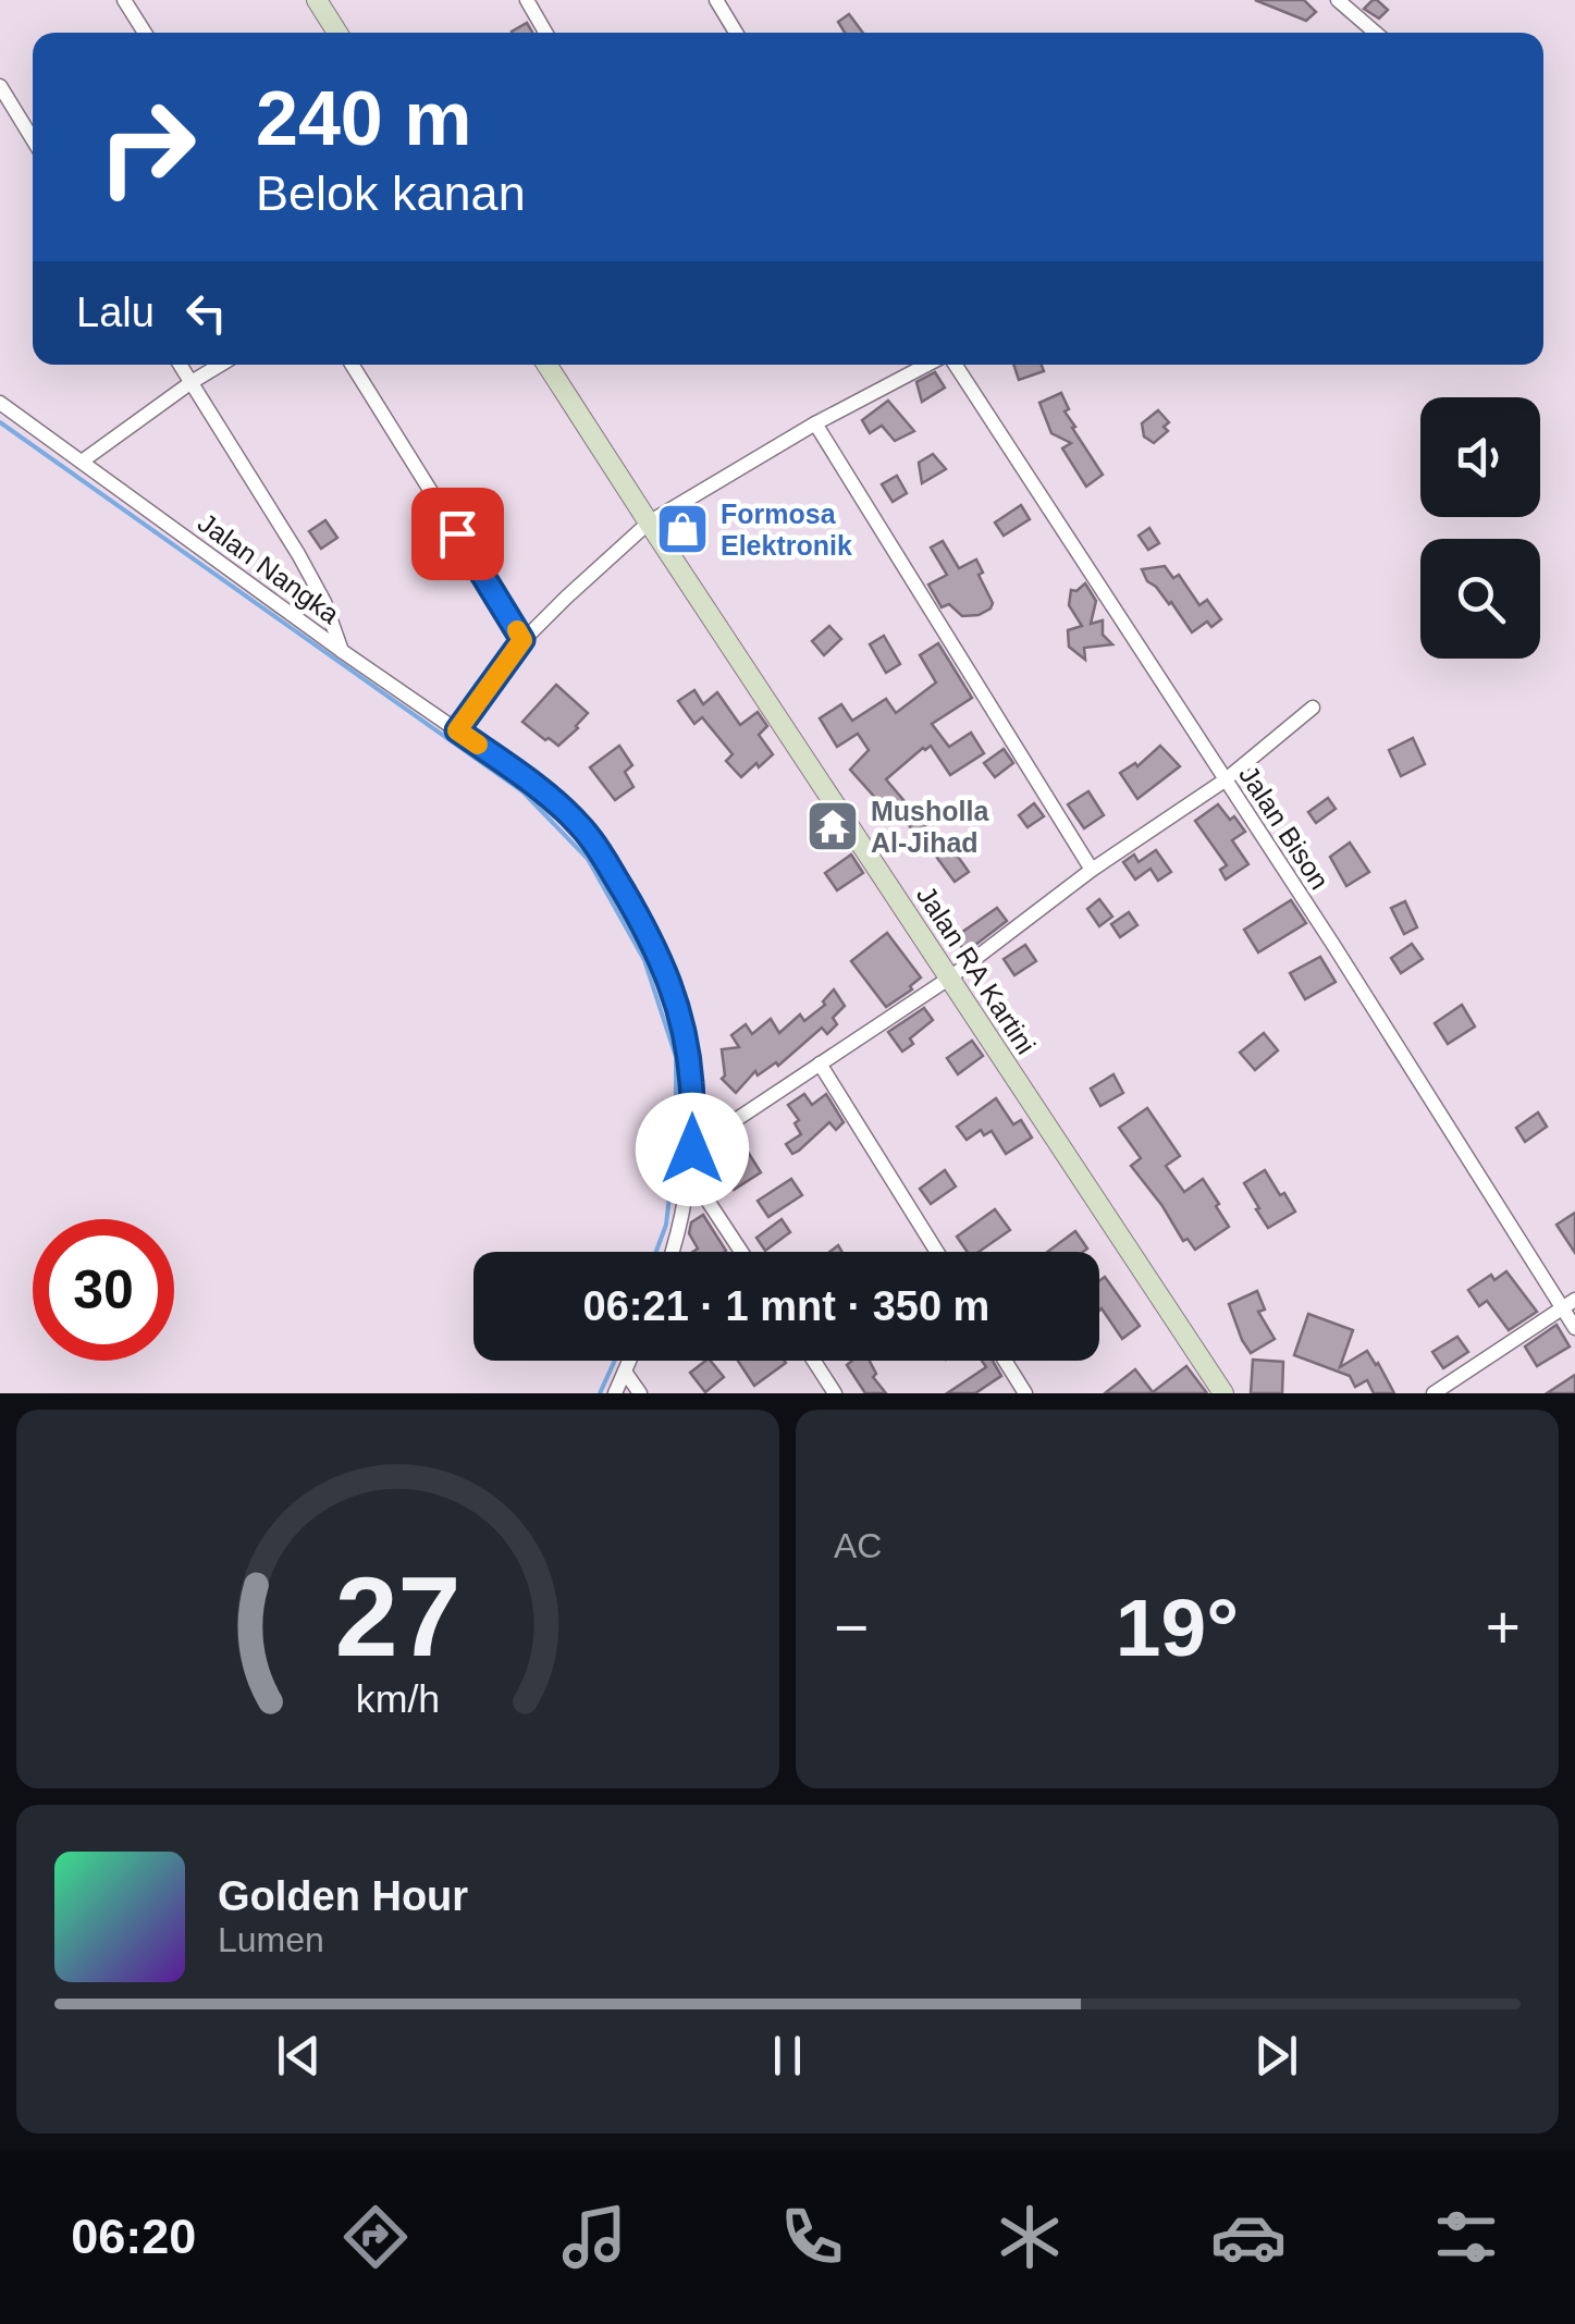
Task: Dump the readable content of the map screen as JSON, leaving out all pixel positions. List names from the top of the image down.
{
  "streets": {
    "main road": ["Jalan RA Kartini"],
    "street": ["Jalan Nangka", "Jalan Bison"]
  },
  "places": {
    "shop": ["Formosa Elektronik"],
    "temple": ["Musholla Al-Jihad"]
  },
  "page": {
    "turn": ["240 m", "Belok kanan"],
    "then": "Lalu",
    "limit": "30",
    "trip": "06:21 · 1 mnt · 350 m",
    "tile": "AC",
    "heat": ["−", "19°", "+"],
    "song": ["Golden Hour", "Lumen"],
    "tabs": "06:20",
    "gauge": ["27", "km/h"]
  }
}
